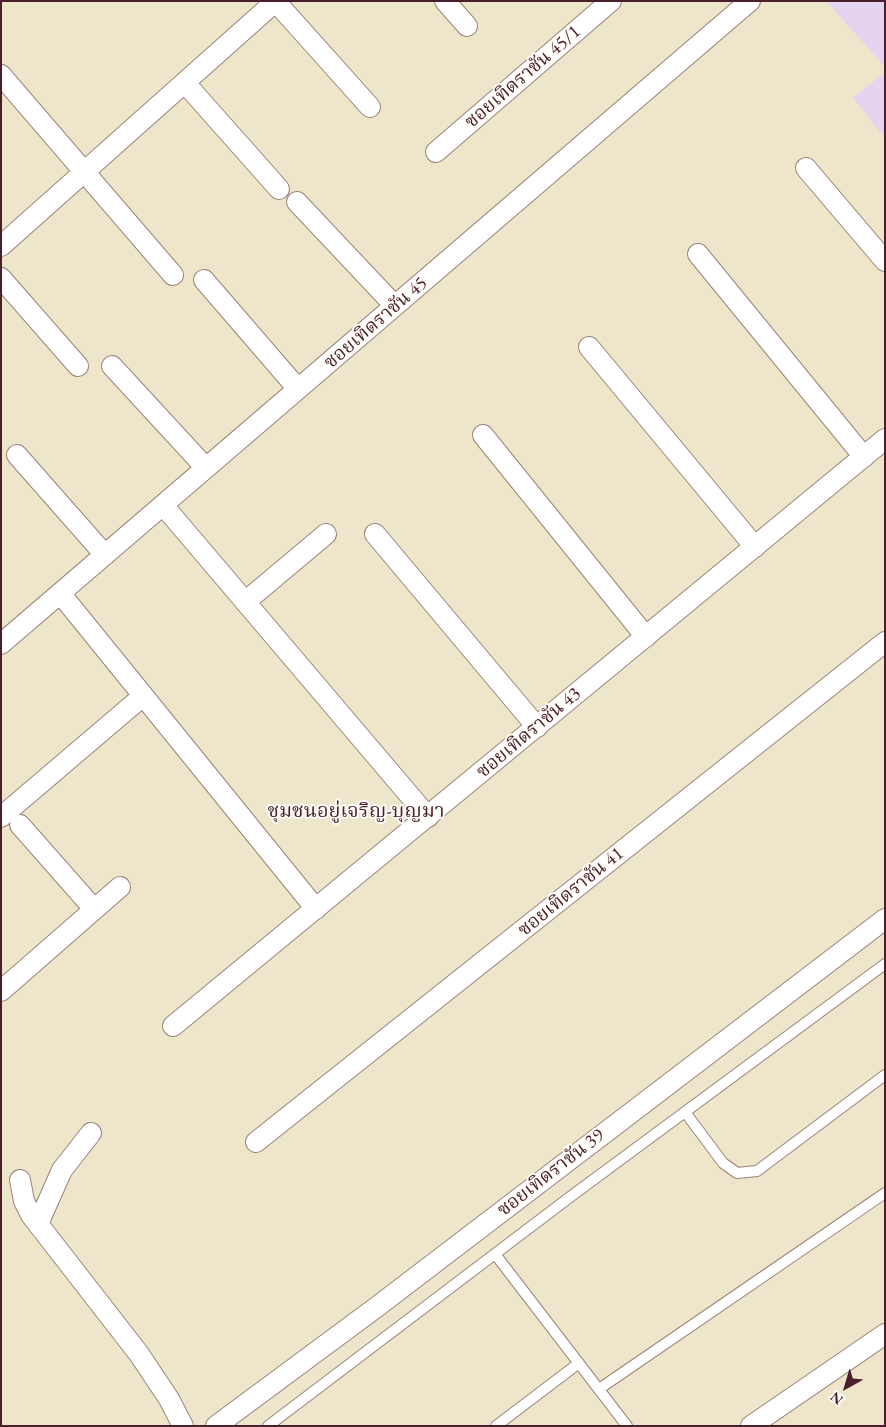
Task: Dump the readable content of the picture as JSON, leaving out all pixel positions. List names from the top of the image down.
{
  "streets": {
    "street": [
      "ซอยเทิดราชัน 45/1",
      "ซอยเทิดราชัน 45",
      "ซอยเทิดราชัน 43",
      "ซอยเทิดราชัน 41",
      "ซอยเทิดราชัน 39"
    ]
  },
  "districts": ["ชุมชนอยู่เจริญ-บุญมา"],
  "north": "bottom left"
}
